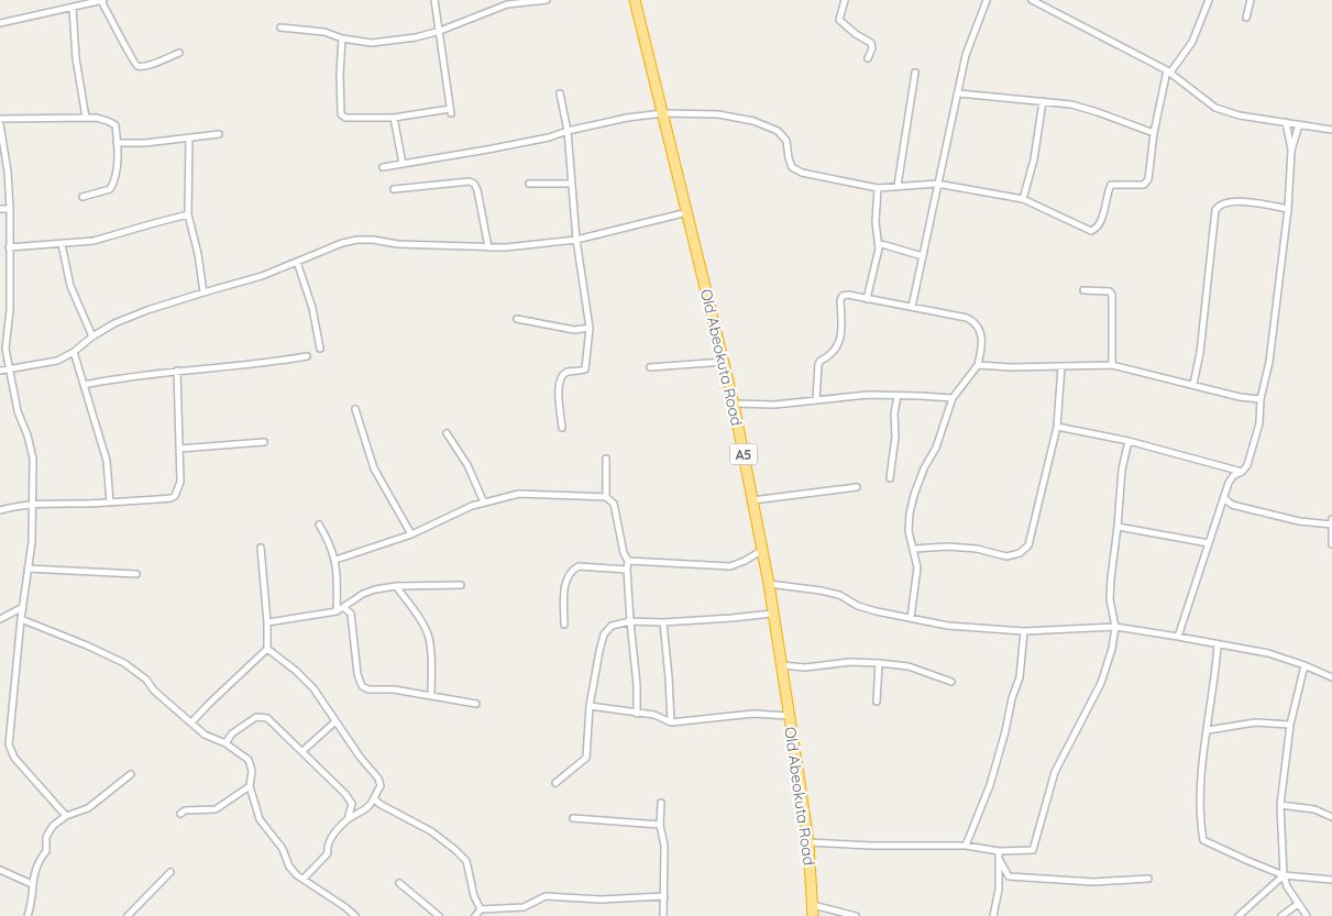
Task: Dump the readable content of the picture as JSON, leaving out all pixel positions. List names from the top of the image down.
{
  "streets": {
    "highway": ["Old Abeokuta Road", "A5"]
  }
}
